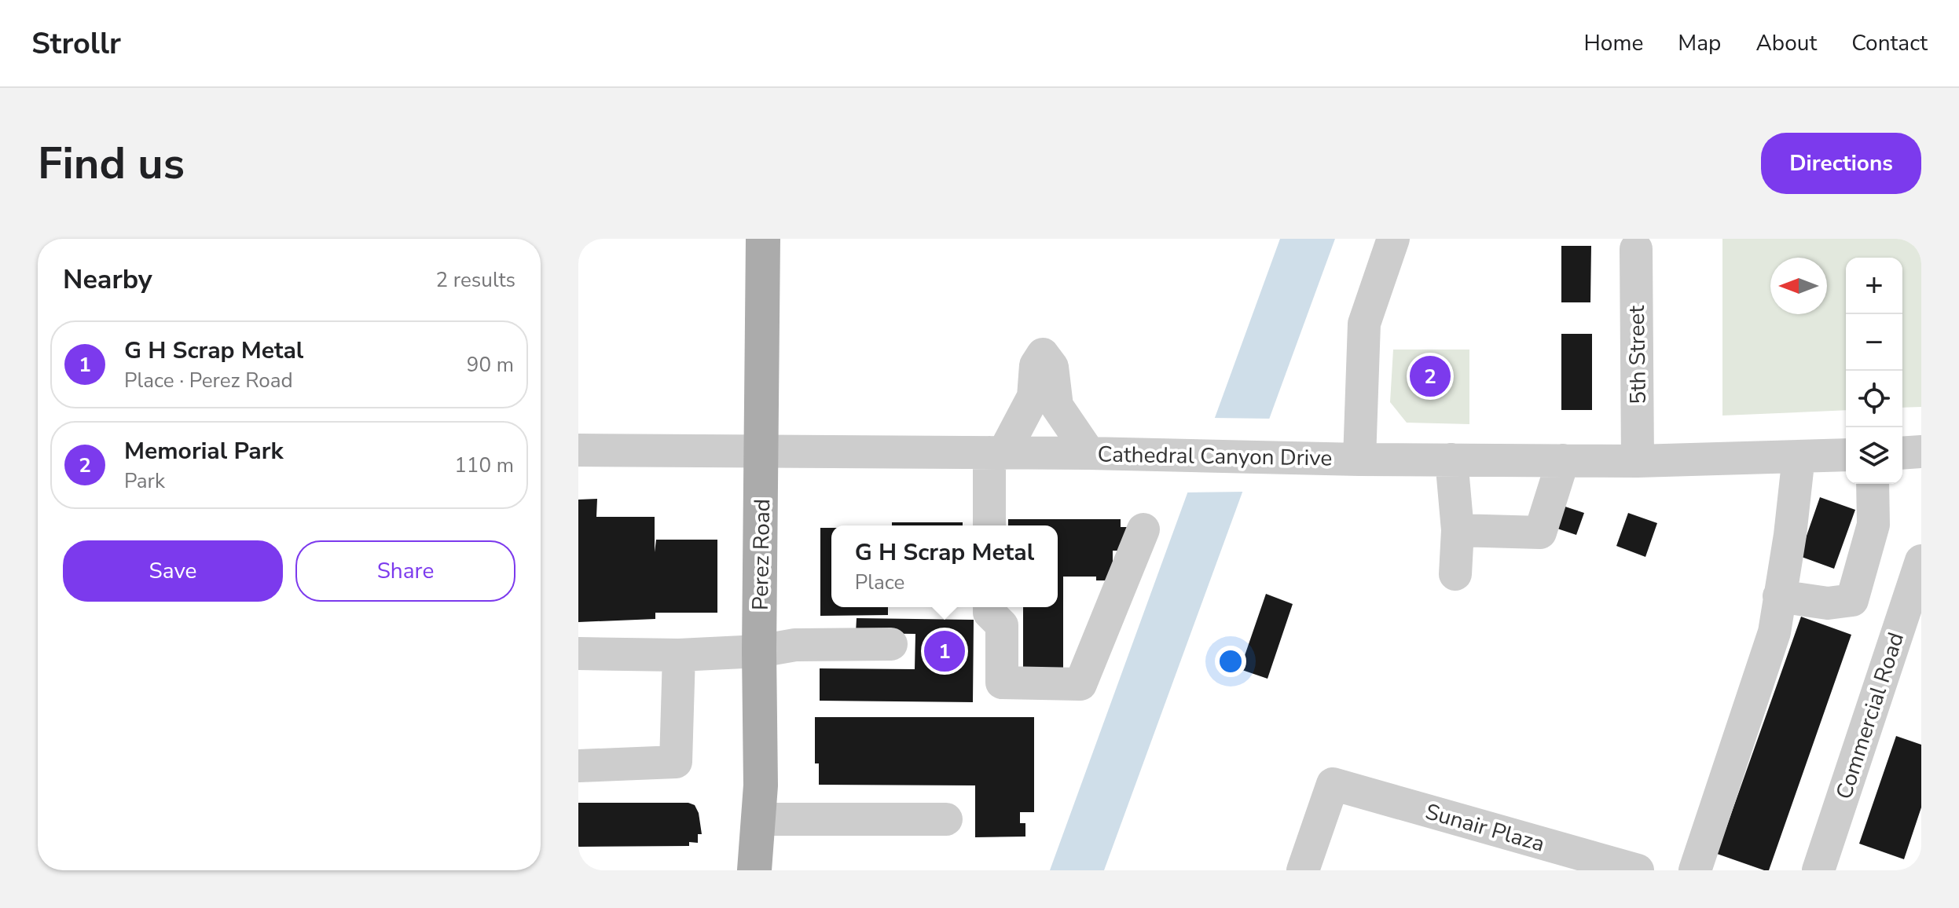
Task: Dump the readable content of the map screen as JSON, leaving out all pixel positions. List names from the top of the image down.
{
  "streets": {
    "main road": ["Perez Road"],
    "street": [
      "5th Street",
      "Cathedral Canyon Drive",
      "Commercial Road",
      "Sunair Plaza"
    ]
  },
  "crossings": [
    ["5th Street", "Cathedral Canyon Drive"],
    ["Cathedral Canyon Drive", "Perez Road"]
  ],
  "north": "left",
  "page": {
    "header": "Strollr",
    "nav": [
      "Home",
      "Map",
      "About",
      "Contact"
    ],
    "buttons": [
      "Directions",
      ["Save", "Share"]
    ],
    "title": "Find us",
    "heading": ["Nearby", "2 results"],
    "map_buttons": ["+", "−"],
    "list": [
      {
        "mark": "1",
        "name": "G H Scrap Metal",
        "note": "Place · Perez Road",
        "value": "90 m"
      },
      {
        "mark": "2",
        "name": "Memorial Park",
        "note": "Park",
        "value": "110 m"
      }
    ],
    "pins": ["2", "1"],
    "popup": ["G H Scrap Metal", "Place"]
  }
}
